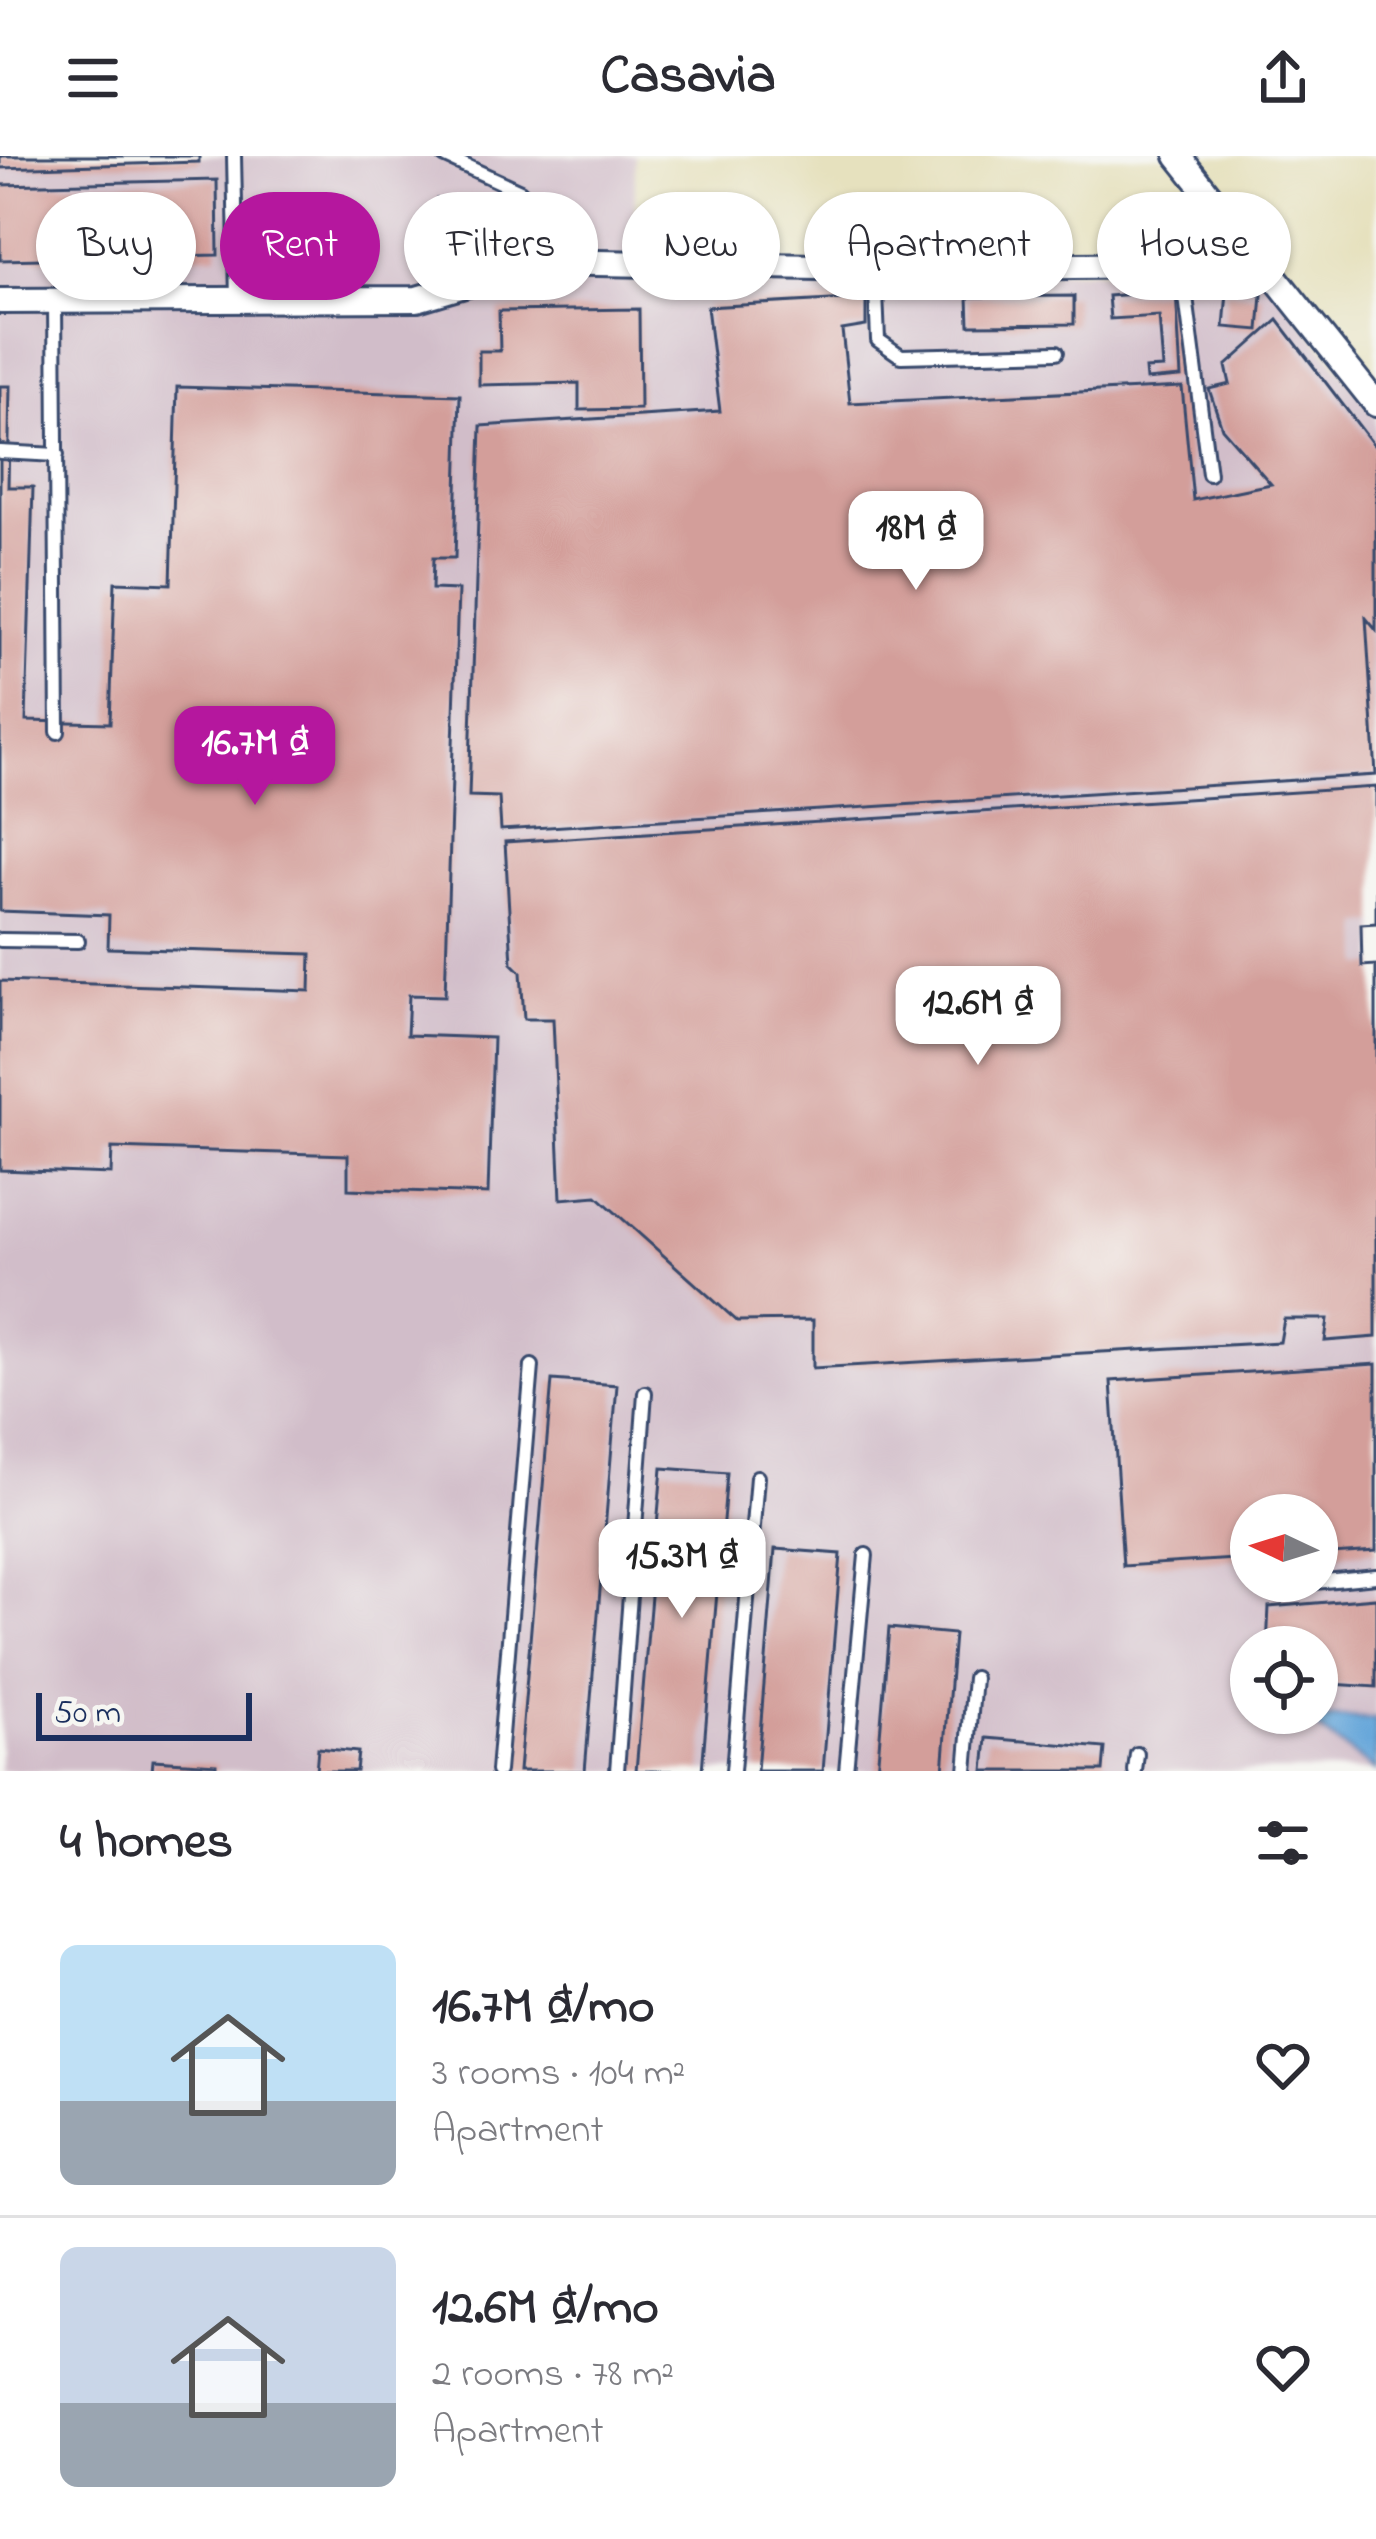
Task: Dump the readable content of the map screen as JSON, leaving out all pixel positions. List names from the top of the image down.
{
  "scale_bar": "50 m",
  "north": "left",
  "page": {
    "header": "Casavia",
    "chip": [
      "Buy",
      "Rent",
      "Filters",
      "New",
      "Apartment",
      "House"
    ],
    "price": [
      "18M ₫",
      "16.7M ₫",
      "12.6M ₫",
      "15.3M ₫"
    ],
    "scale": "50 m",
    "heading": "4 homes",
    "list": [
      {
        "name": "16.7M ₫/mo",
        "note": "3 rooms · 104 m² · Apartment"
      },
      {
        "name": "12.6M ₫/mo",
        "note": "2 rooms · 78 m² · Apartment"
      }
    ]
  }
}
